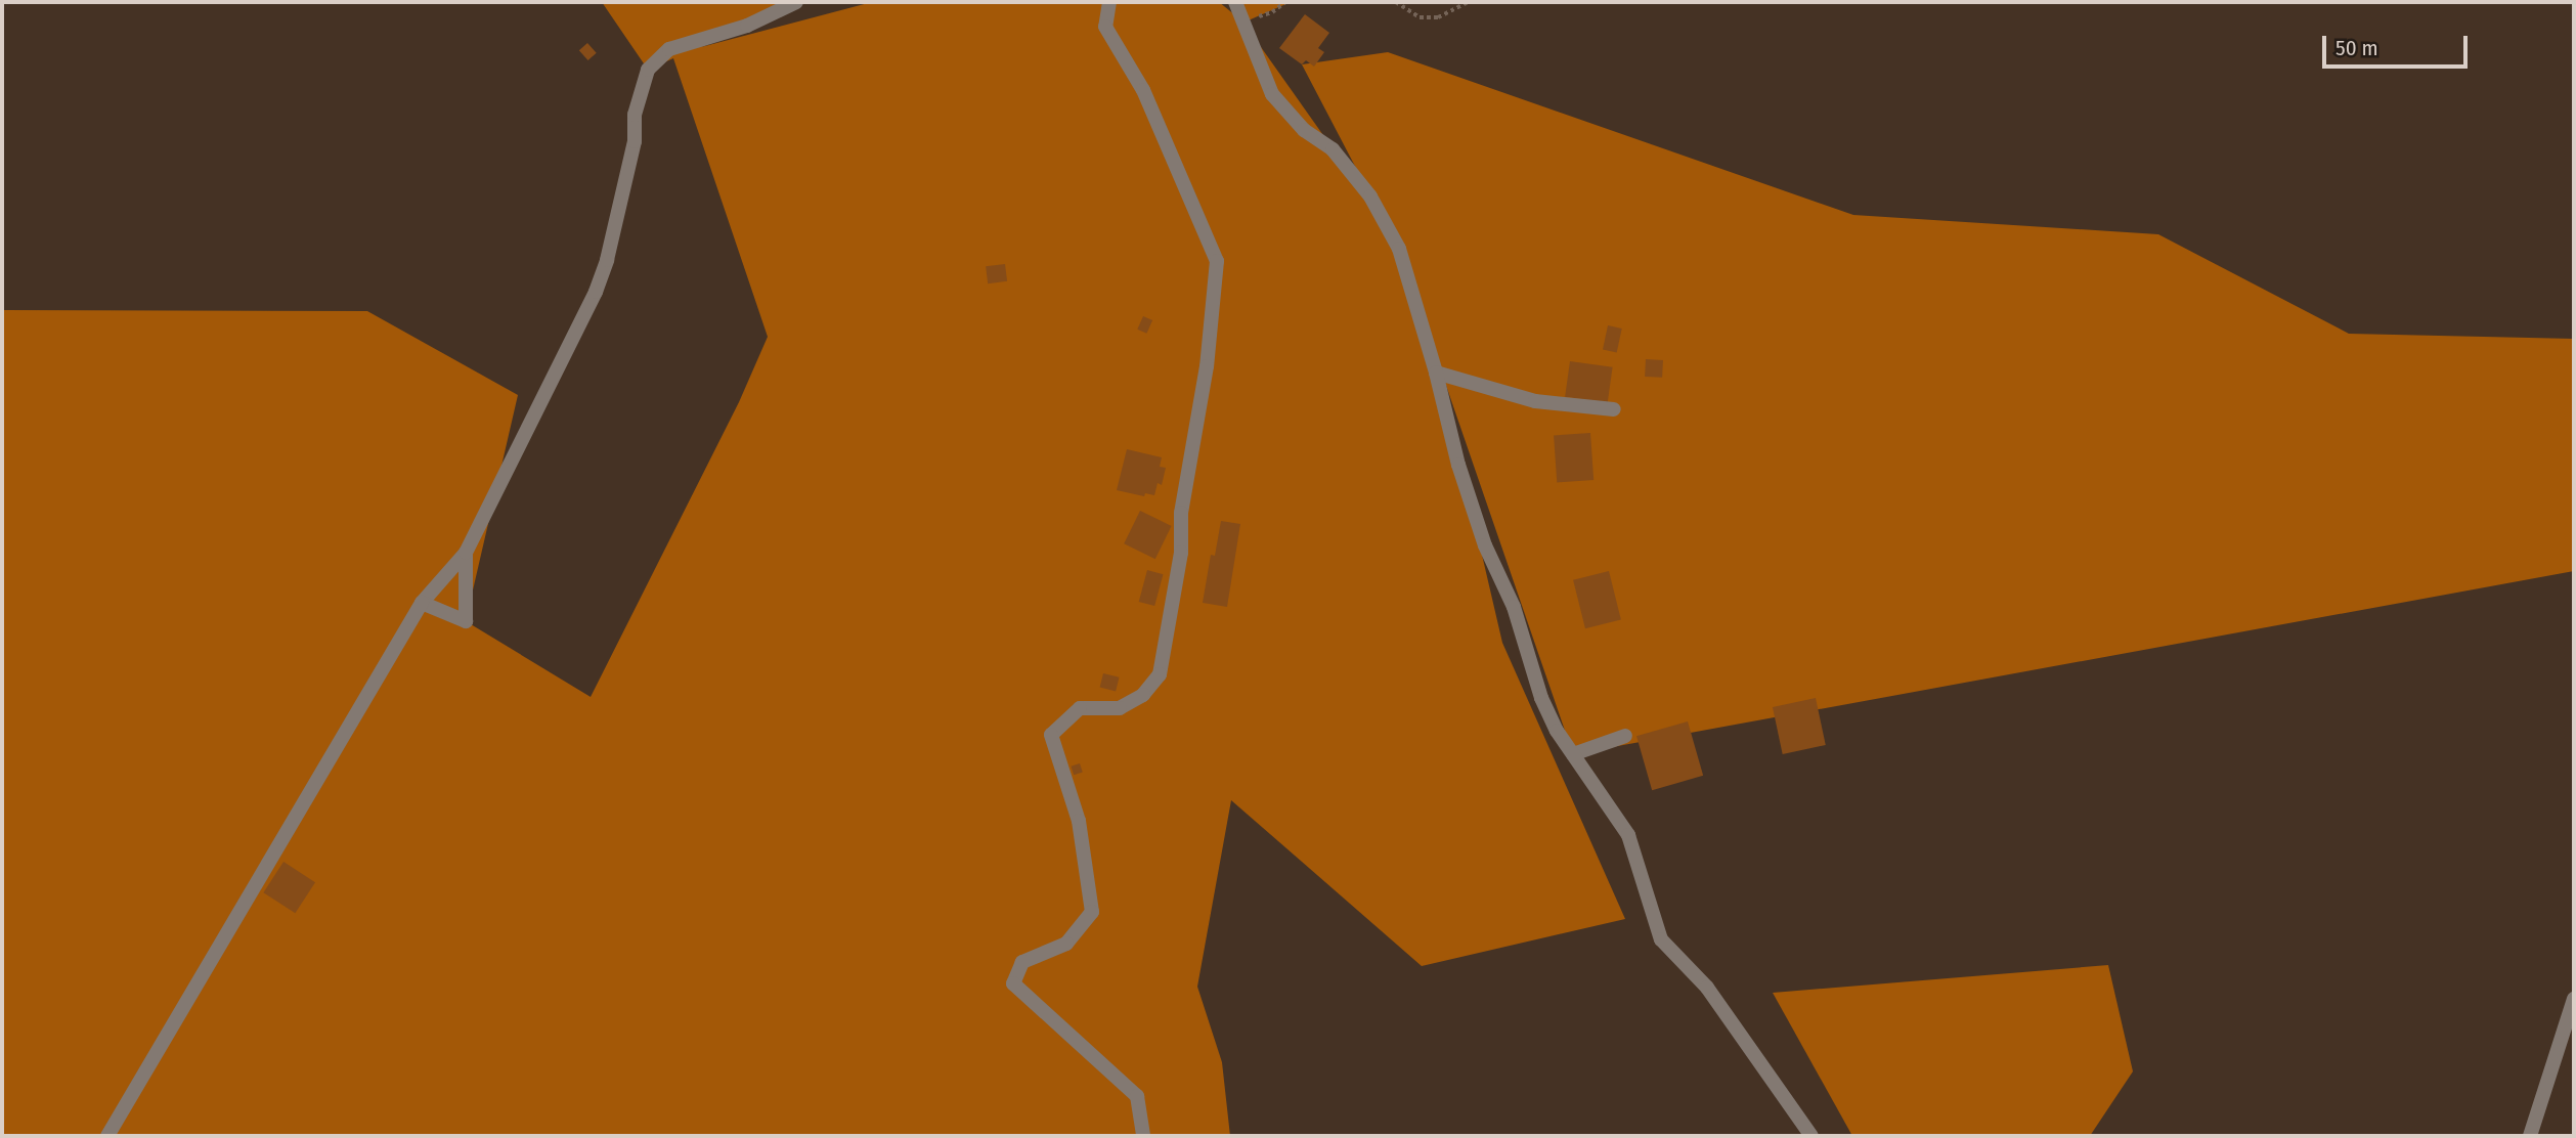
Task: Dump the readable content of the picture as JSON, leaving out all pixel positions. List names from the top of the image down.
{
  "scale_bar": "50 m"
}
